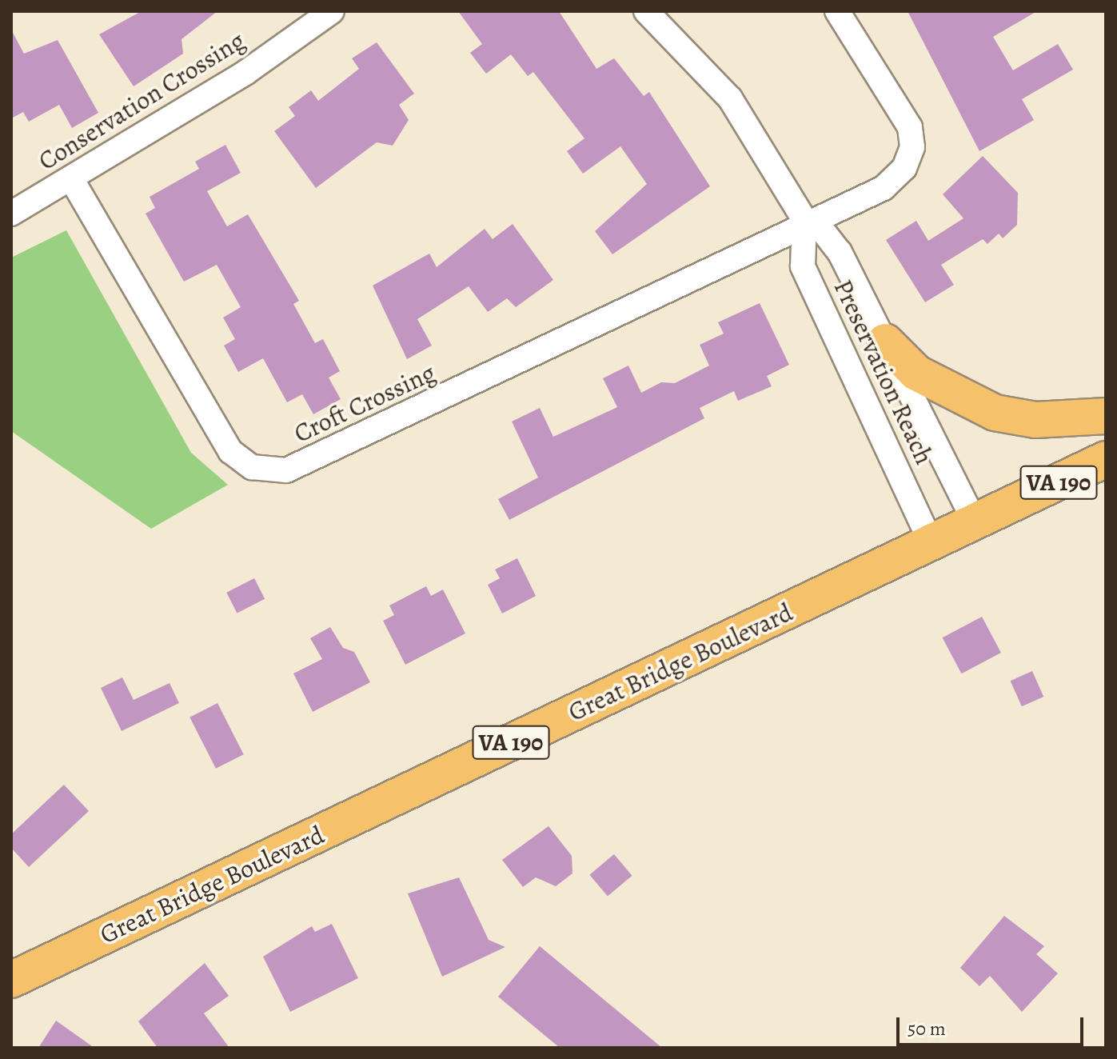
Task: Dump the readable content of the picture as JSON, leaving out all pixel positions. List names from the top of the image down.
{
  "streets": {
    "main road": ["VA 190", "Great Bridge Boulevard"],
    "street": ["Conservation Crossing", "Preservation Reach", "Croft Crossing"]
  },
  "crossings": [
    ["Conservation Crossing", "Croft Crossing"],
    ["Preservation Reach", "Croft Crossing"],
    ["Preservation Reach", "Great Bridge Boulevard"]
  ],
  "scale_bar": "50 m"
}
